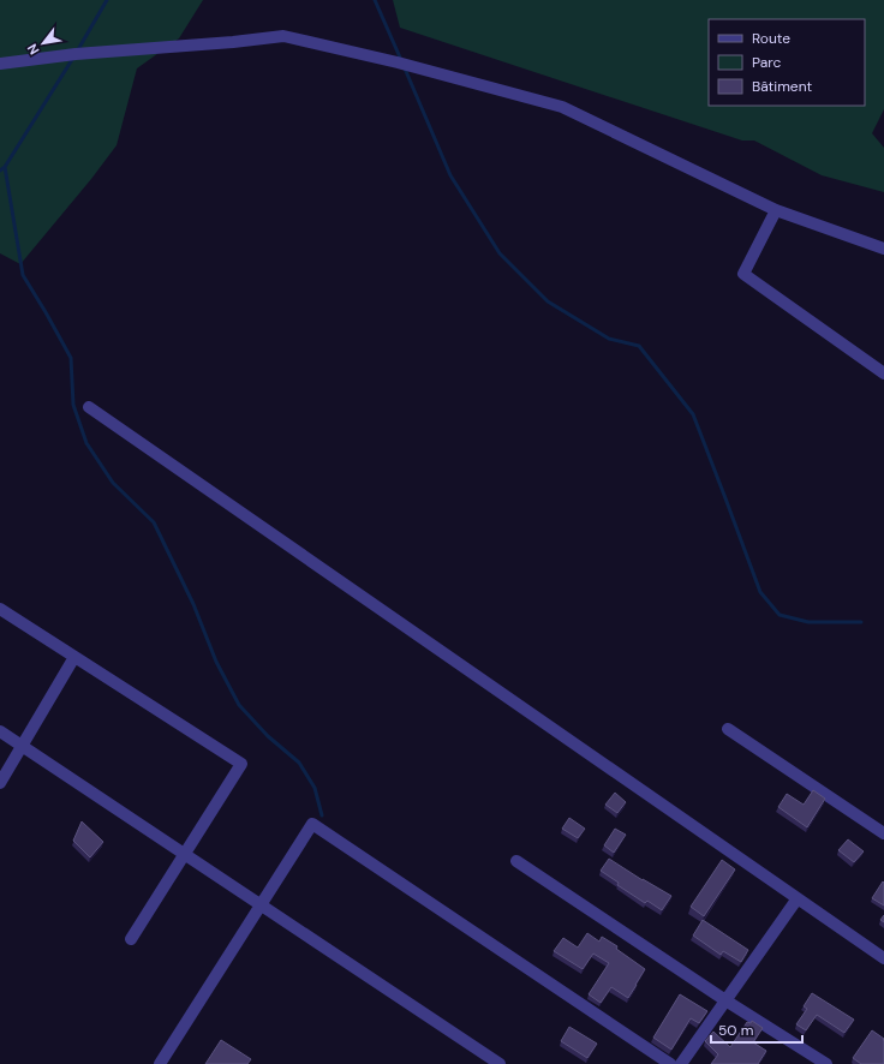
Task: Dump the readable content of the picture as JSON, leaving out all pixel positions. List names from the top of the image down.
{
  "legend": ["Route", "Parc", "Bâtiment"],
  "scale_bar": "50 m",
  "north": "bottom left"
}
